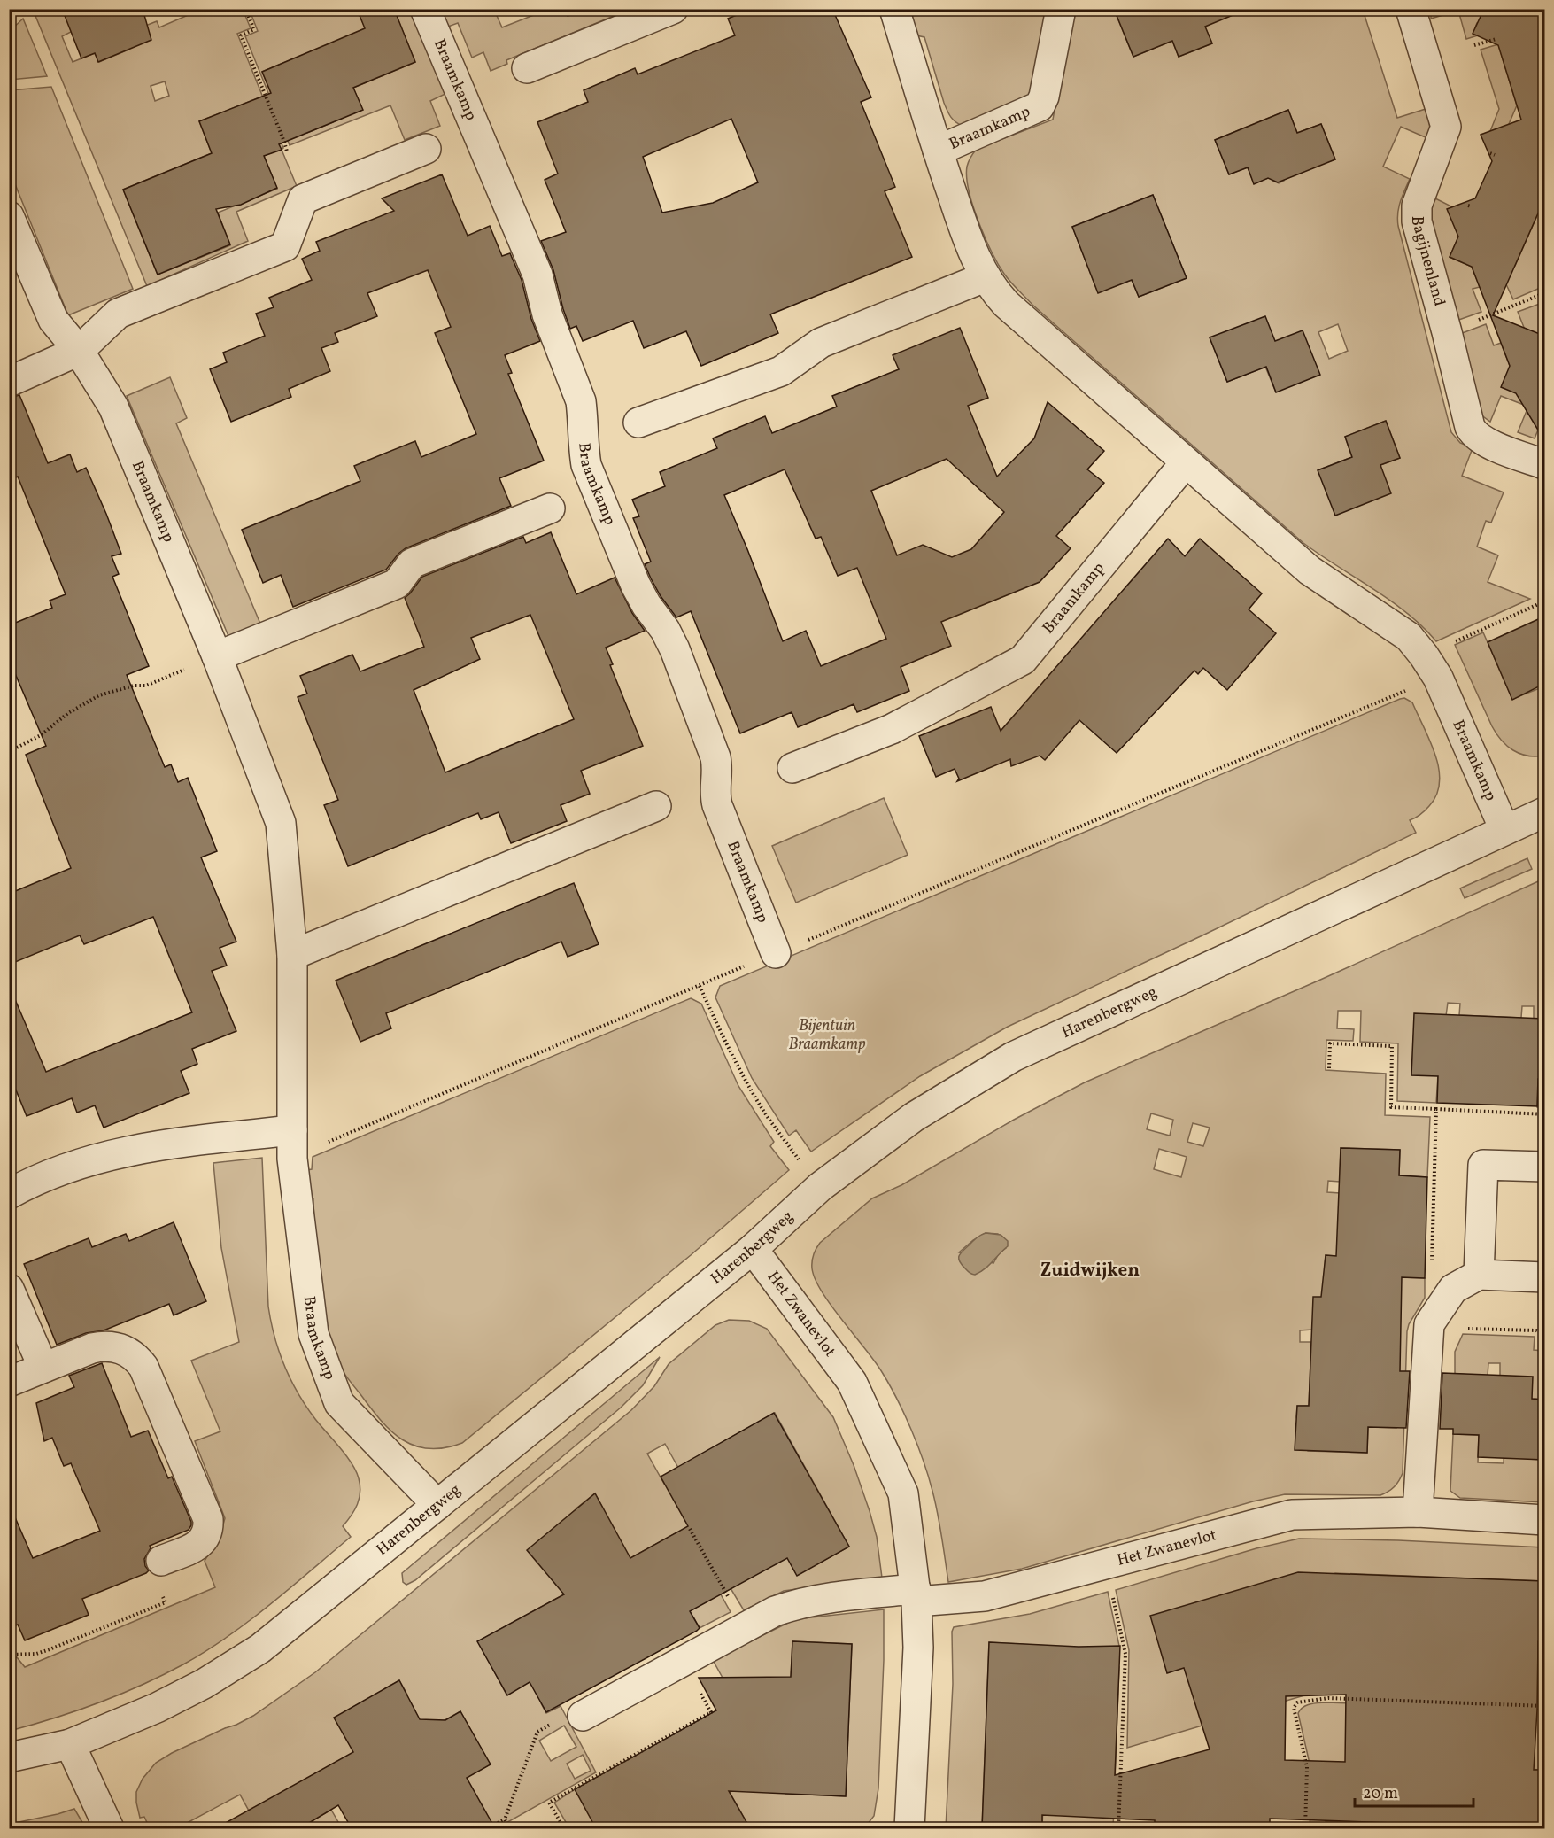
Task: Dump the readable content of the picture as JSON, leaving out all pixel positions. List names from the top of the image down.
{
  "streets": {
    "street": [
      "Braamkamp",
      "Bagijnenland",
      "Harenbergweg",
      "Het Zwanevlot"
    ]
  },
  "crossings": [
    ["Braamkamp", "Harenbergweg"],
    ["Harenbergweg", "Het Zwanevlot"]
  ],
  "districts": ["Zuidwijken"],
  "parks": ["Bijentuin Braamkamp"],
  "scale_bar": "20 m"
}
